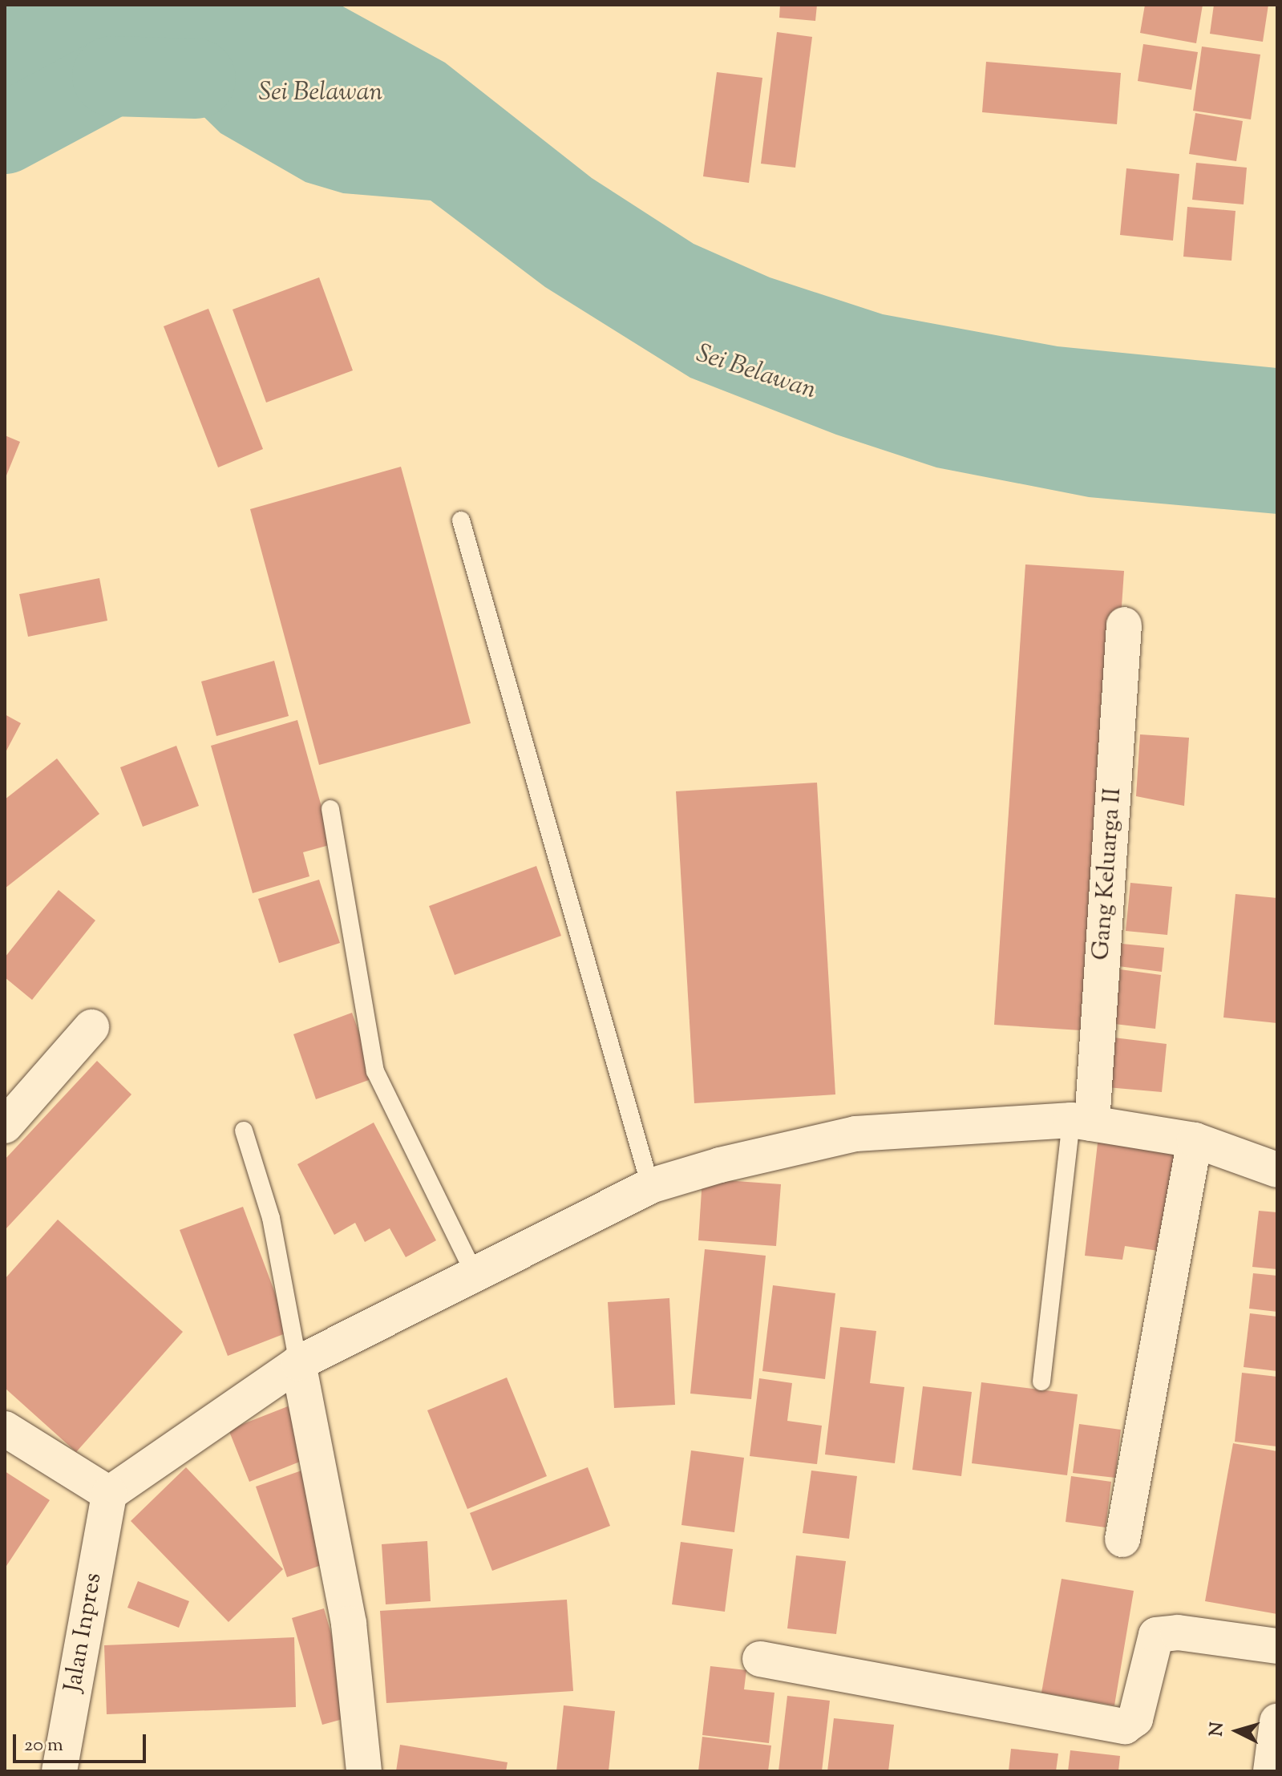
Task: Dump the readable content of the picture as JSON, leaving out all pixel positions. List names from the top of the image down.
{
  "streets": {
    "street": ["Gang Keluarga II", "Jalan Inpres"]
  },
  "water": ["Sei Belawan"],
  "scale_bar": "20 m",
  "north": "left"
}
